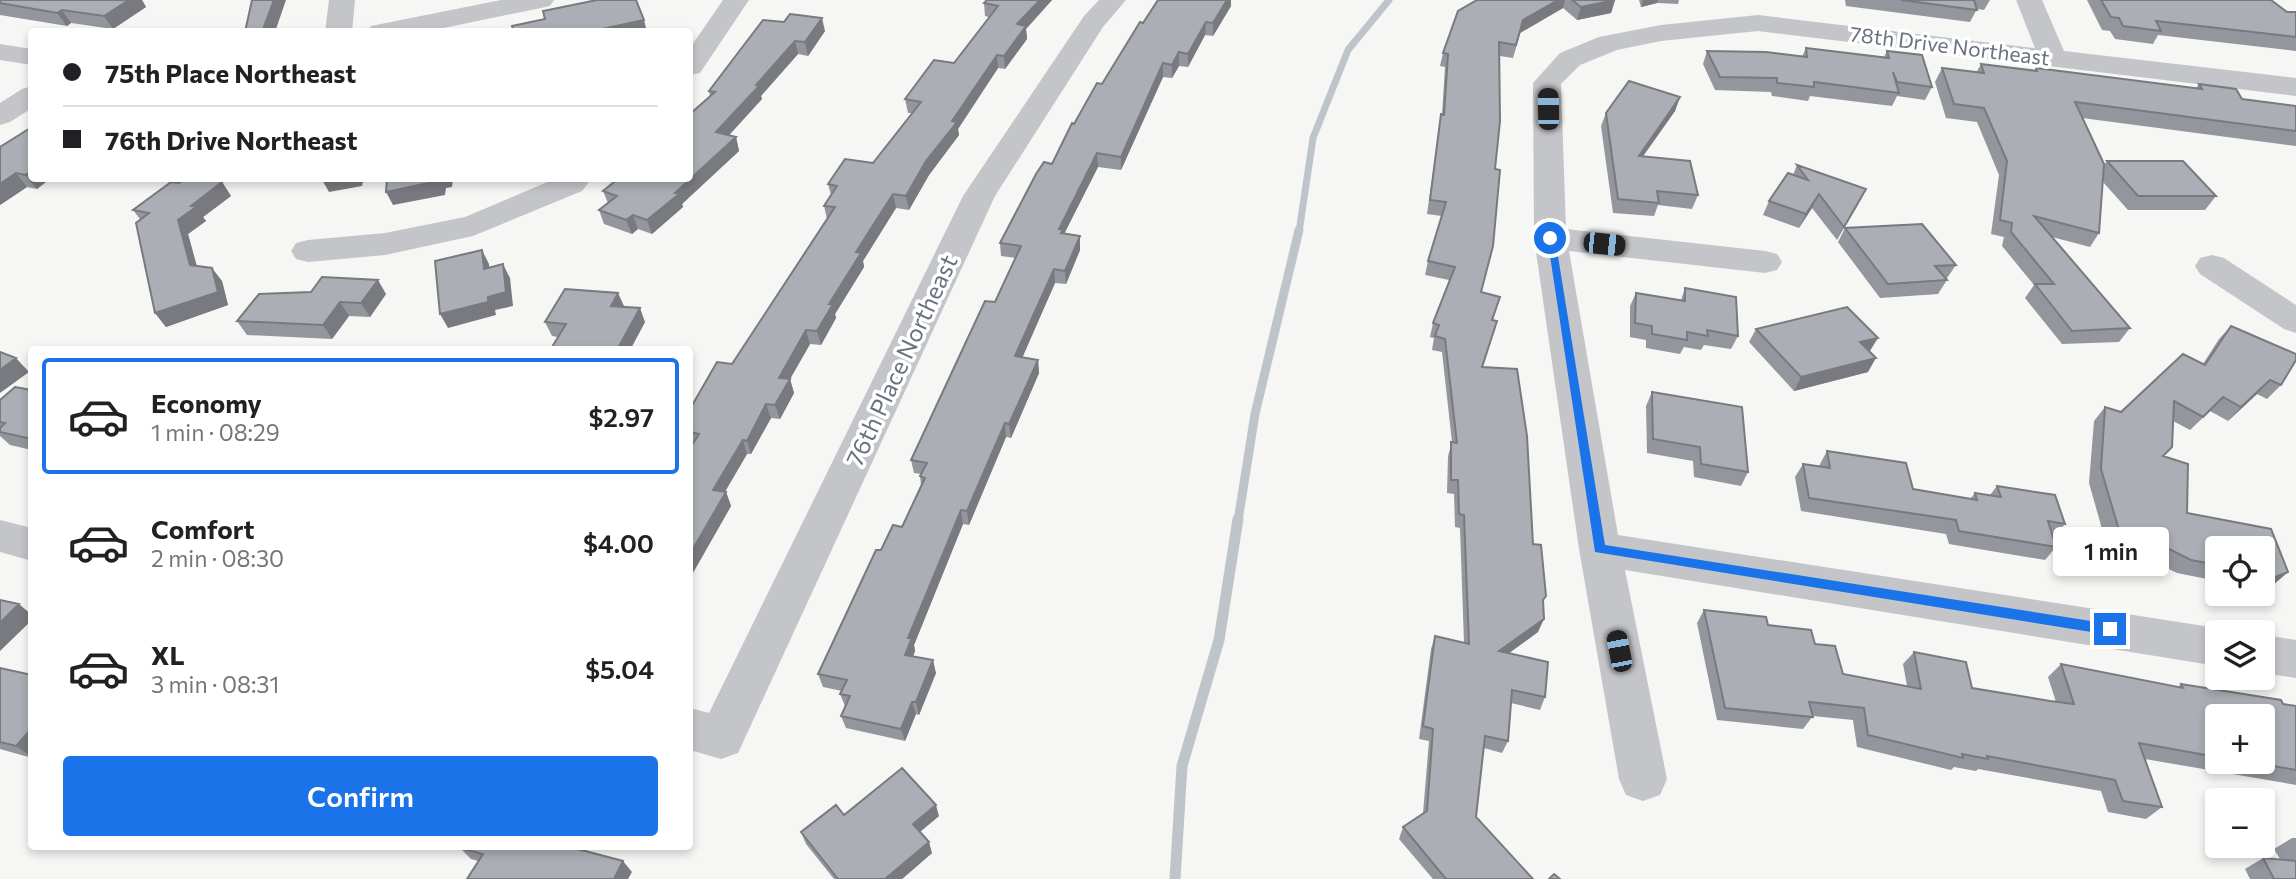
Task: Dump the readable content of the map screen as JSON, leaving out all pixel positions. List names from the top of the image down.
{
  "streets": {
    "street": ["78th Drive Northeast", "76th Place Northeast"]
  },
  "page": {
    "banner": ["75th Place Northeast", "76th Drive Northeast"],
    "list": [
      {
        "name": "Economy",
        "note": "1 min · 08:29",
        "value": "$2.97"
      },
      {
        "name": "Comfort",
        "note": "2 min · 08:30",
        "value": "$4.00"
      },
      {
        "name": "XL",
        "note": "3 min · 08:31",
        "value": "$5.04"
      }
    ],
    "bubble": "1 min",
    "map_buttons": ["+", "−"],
    "buttons": "Confirm"
  }
}
